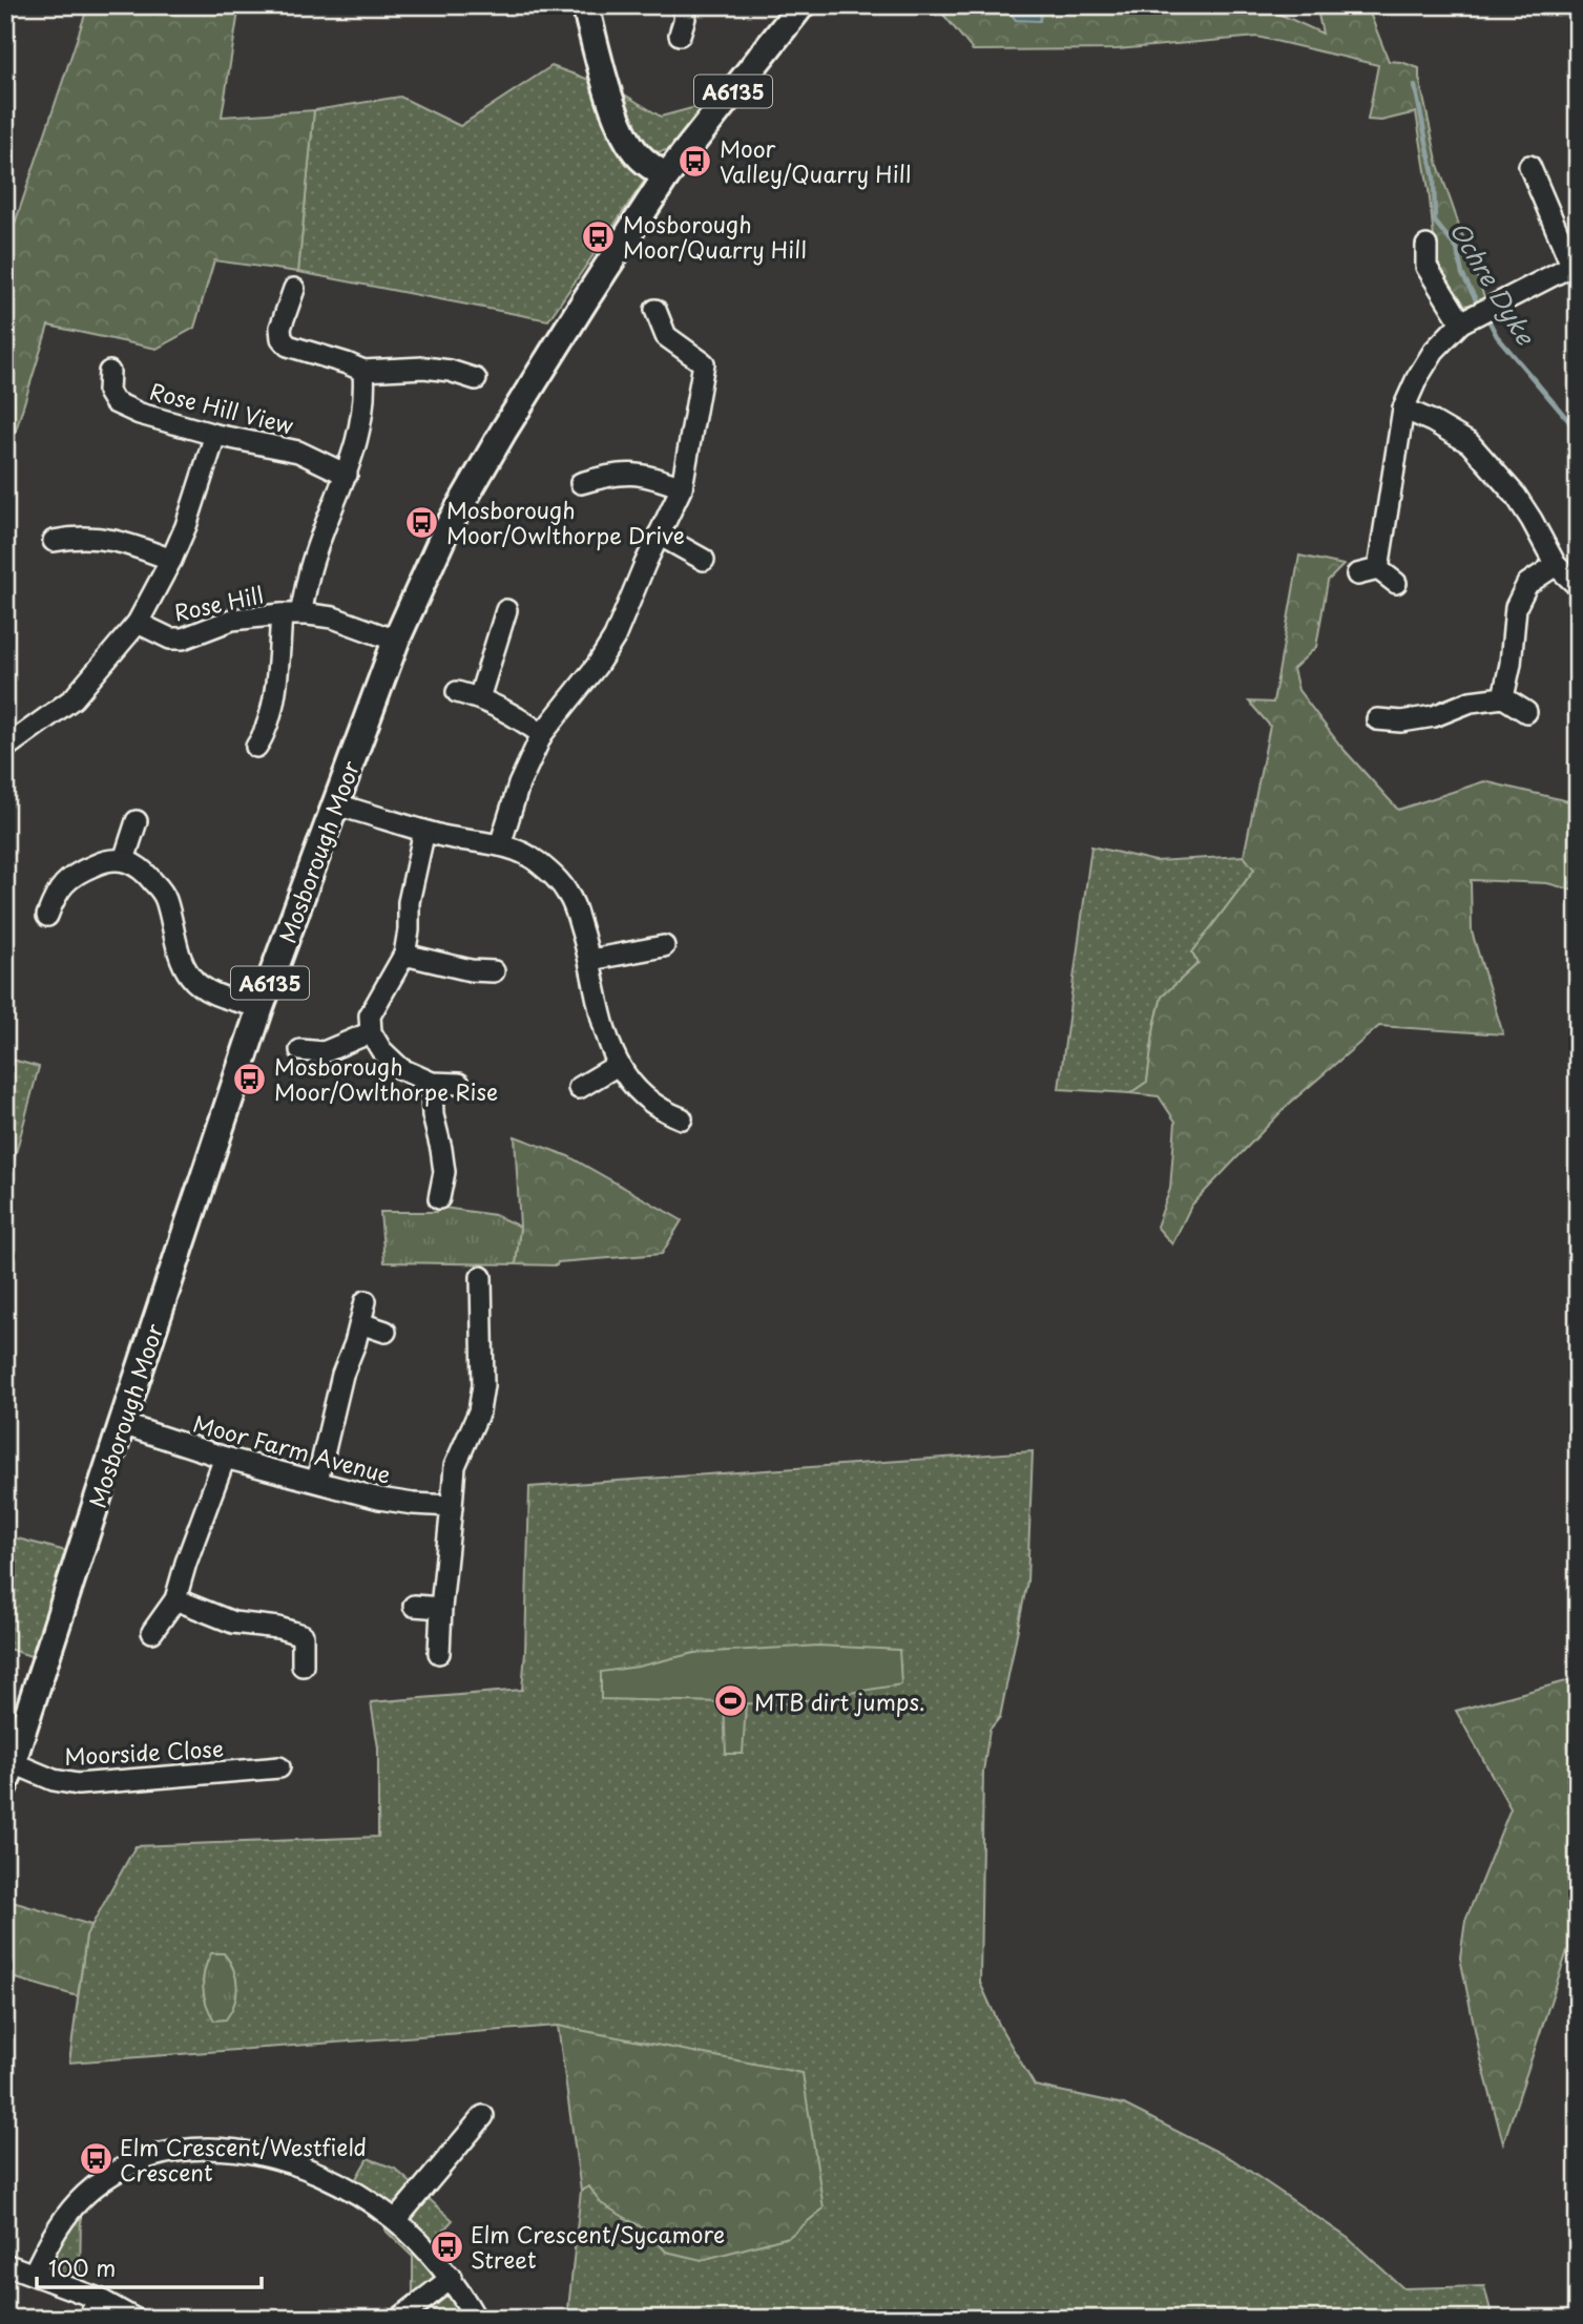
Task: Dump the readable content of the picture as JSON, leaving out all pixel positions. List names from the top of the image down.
{
  "streets": {
    "main road": ["A6135", "Mosborough Moor"],
    "street": [
      "Rose Hill View",
      "Rose Hill",
      "Moor Farm Avenue",
      "Moorside Close"
    ]
  },
  "crossings": [
    ["A6135", "Mosborough Moor"],
    ["Rose Hill", "Mosborough Moor"],
    ["Mosborough Moor", "Moor Farm Avenue"],
    ["Mosborough Moor", "Moorside Close"]
  ],
  "water": ["Ochre Dyke"],
  "places": {
    "bus stop": [
      "Moor Valley/Quarry Hill",
      "Mosborough Moor/Quarry Hill",
      "Mosborough Moor/Owlthorpe Drive",
      "Mosborough Moor/Owlthorpe Rise",
      "Elm Crescent/Westfield Crescent",
      "Elm Crescent/Sycamore Street"
    ],
    "sports": ["MTB dirt jumps."]
  },
  "scale_bar": "100 m"
}
